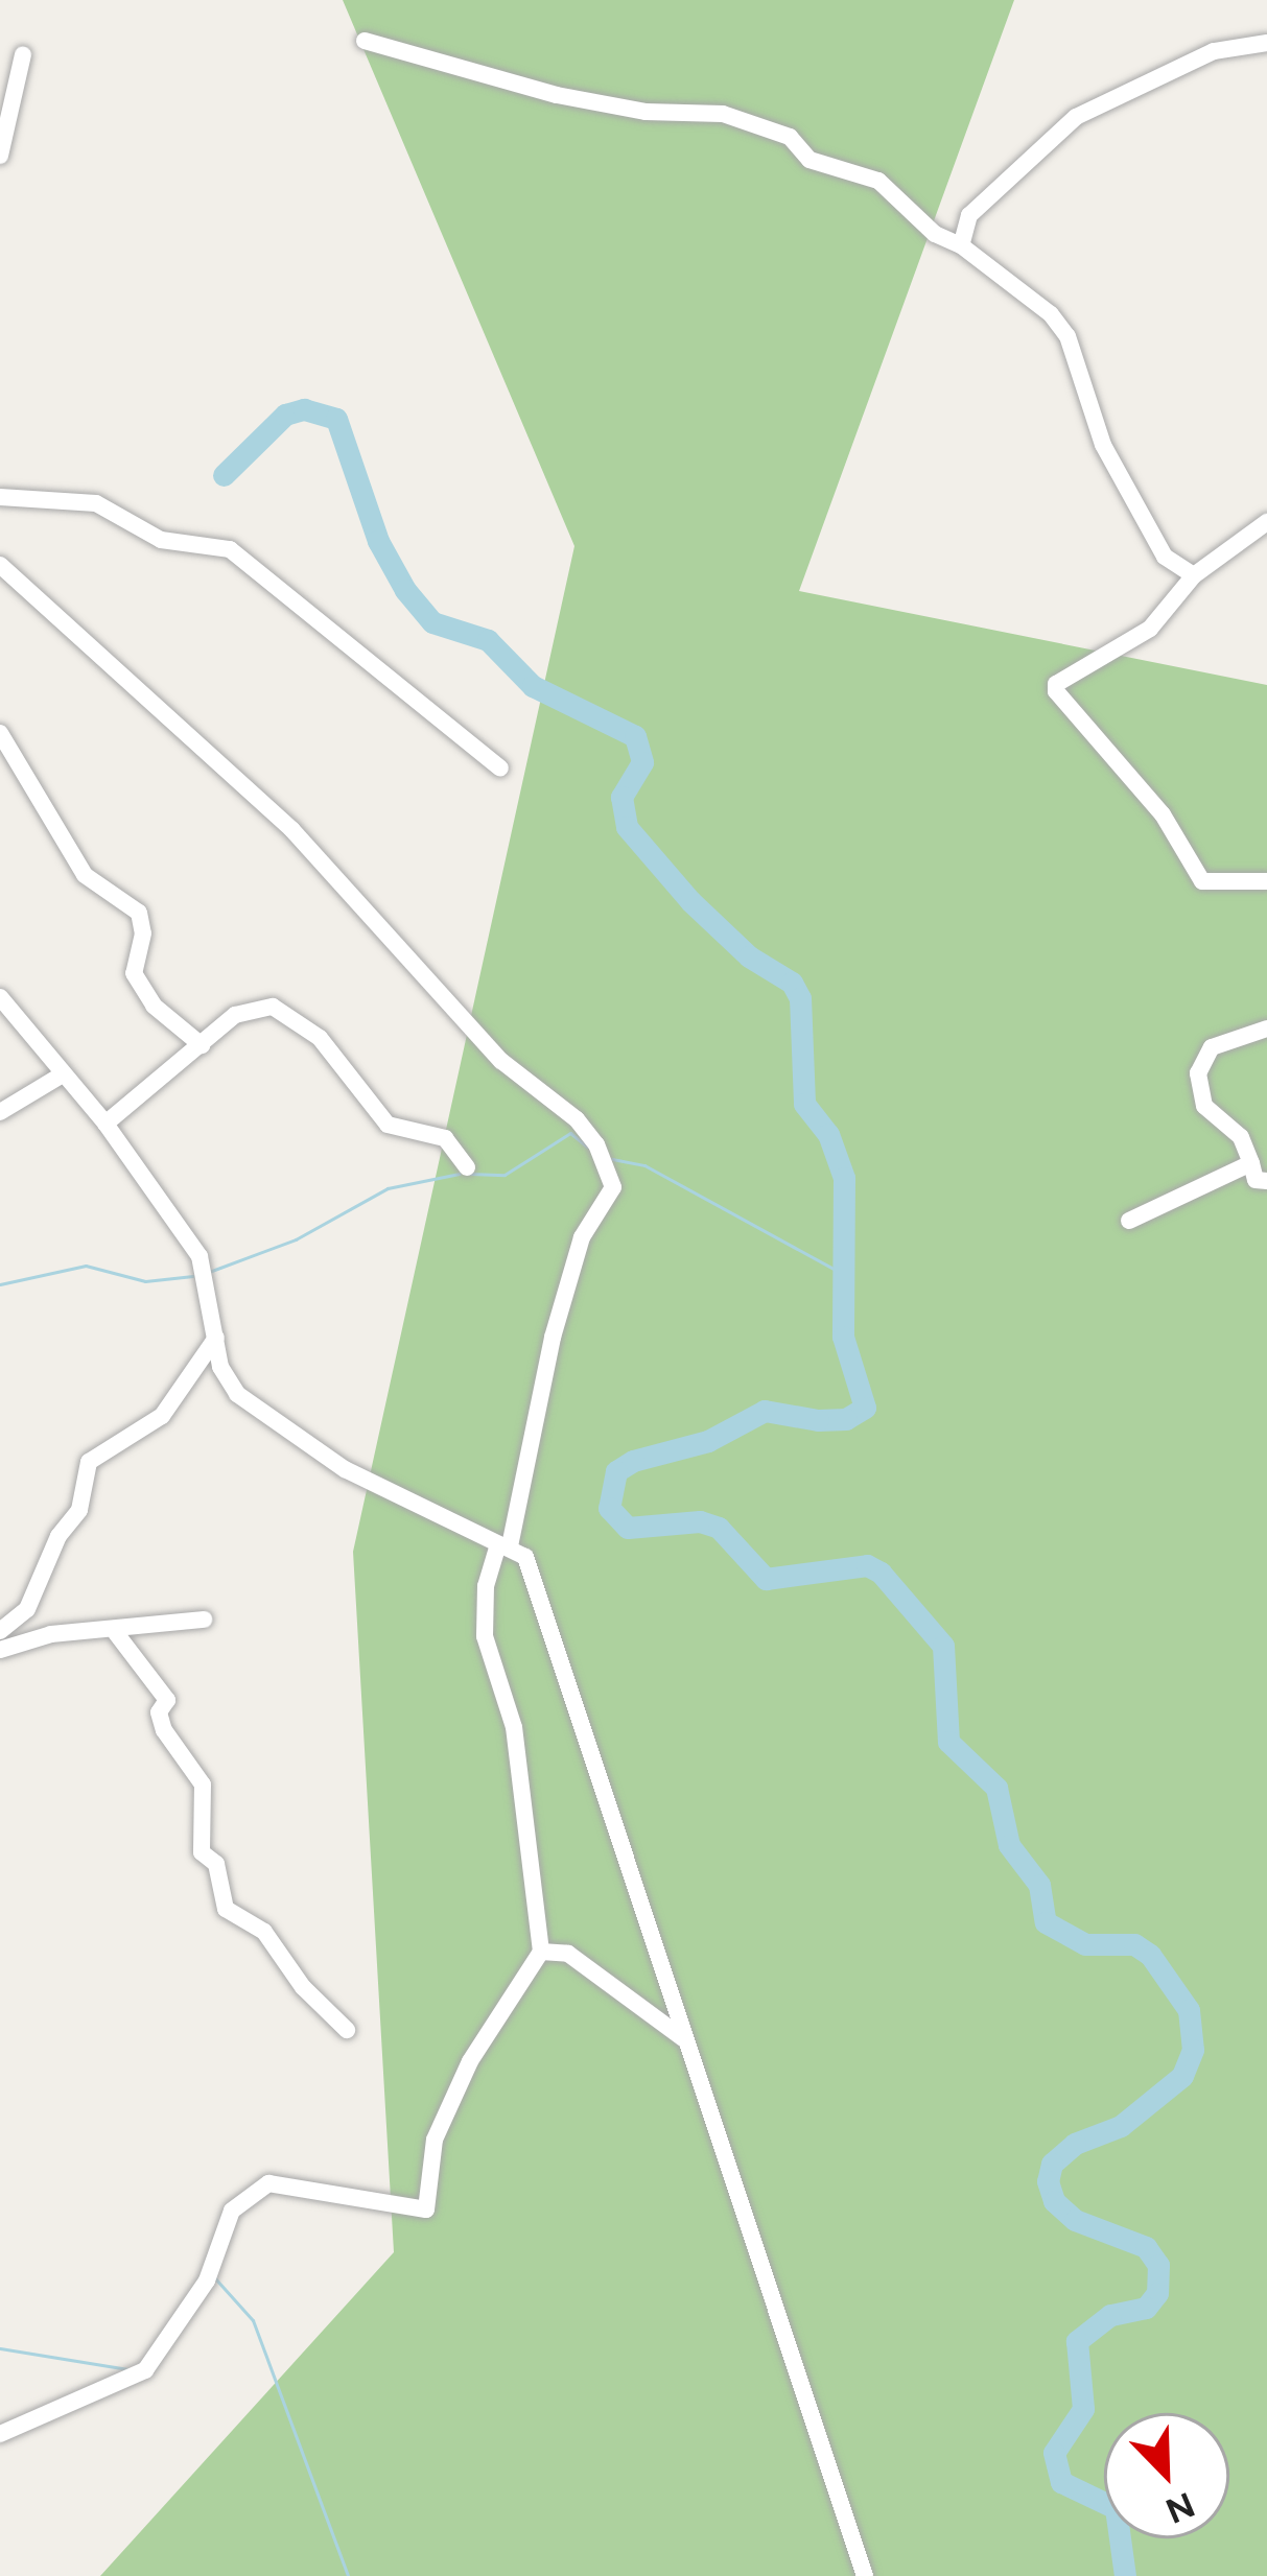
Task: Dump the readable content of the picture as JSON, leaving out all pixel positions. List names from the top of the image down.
{
  "north": "bottom right"
}
